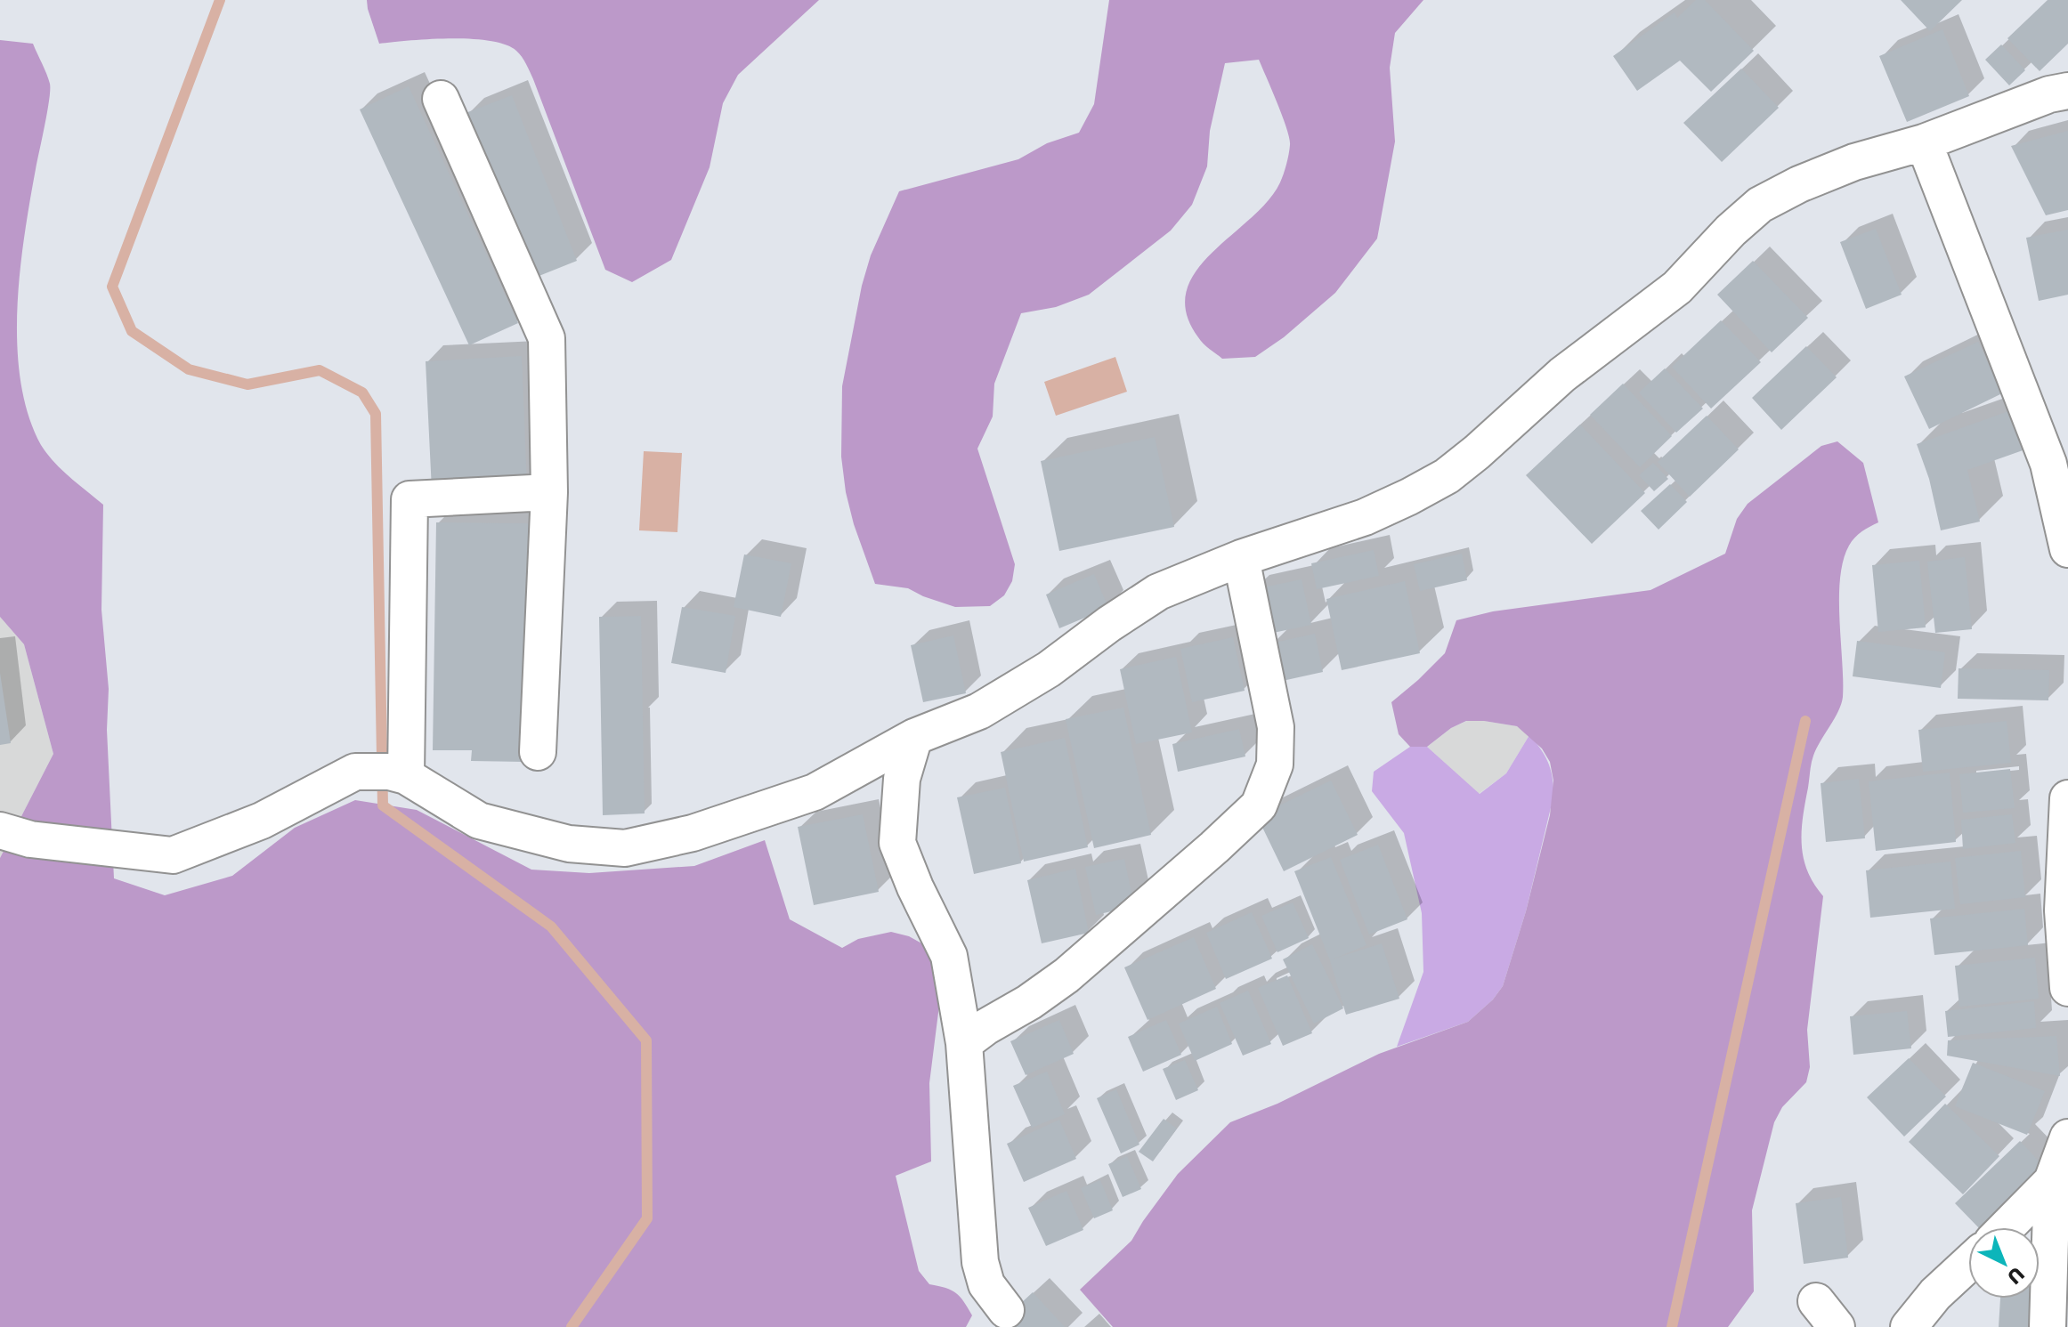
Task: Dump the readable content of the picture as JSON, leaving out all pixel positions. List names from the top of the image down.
{
  "north": "bottom right"
}
